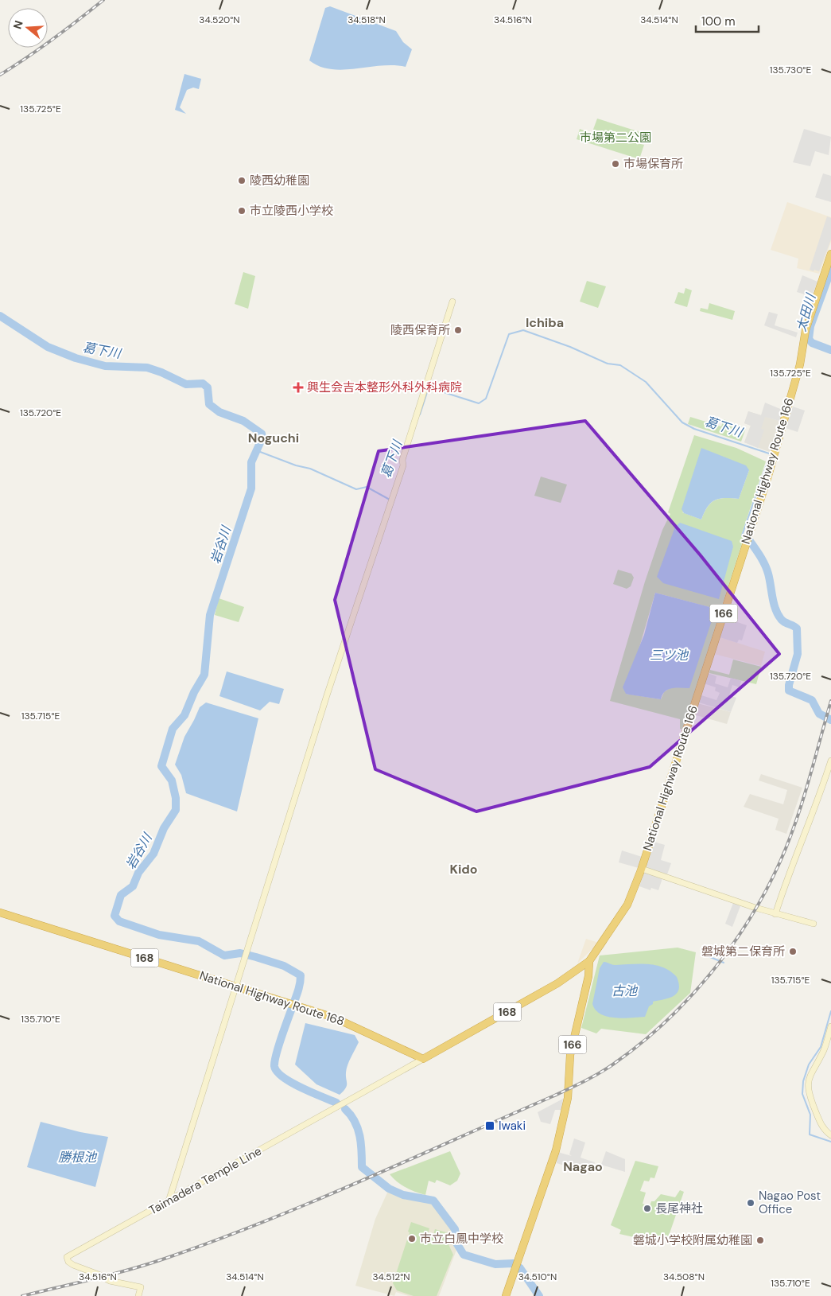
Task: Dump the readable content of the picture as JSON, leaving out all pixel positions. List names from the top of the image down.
{
  "streets": {
    "highway": [
      "National Highway Route 166",
      "166",
      "168",
      "National Highway Route 168"
    ],
    "street": ["Taimadera Temple Line"]
  },
  "crossings": [
    ["National Highway Route 166", "168"],
    ["168", "National Highway Route 168"],
    ["168", "Taimadera Temple Line"],
    ["National Highway Route 168", "Taimadera Temple Line"]
  ],
  "districts": [
    "Ichiba",
    "Noguchi",
    "Kido",
    "Nagao"
  ],
  "water": [
    "太田川",
    "葛下川",
    "岩谷川",
    "三ツ池",
    "古池",
    "勝根池"
  ],
  "parks": ["市場第二公園"],
  "places": {
    "other": [
      "市場保育所",
      "陵西幼稚園",
      "市立陵西小学校",
      "陵西保育所",
      "磐城第二保育所",
      "Nagao Post Office",
      "長尾神社",
      "市立白鳳中学校",
      "磐城小学校附属幼稚園"
    ],
    "health": ["興生会吉本整形外科外科病院"],
    "transit": ["Iwaki"]
  },
  "scale_bar": "100 m",
  "north": "left",
  "coordinates": [
    "34.520°N",
    "34.518°N",
    "34.516°N",
    "34.514°N",
    "135.730°E",
    "135.725°E",
    "135.720°E",
    "135.715°E",
    "135.710°E",
    "34.512°N",
    "34.510°N",
    "34.508°N"
  ]
}
